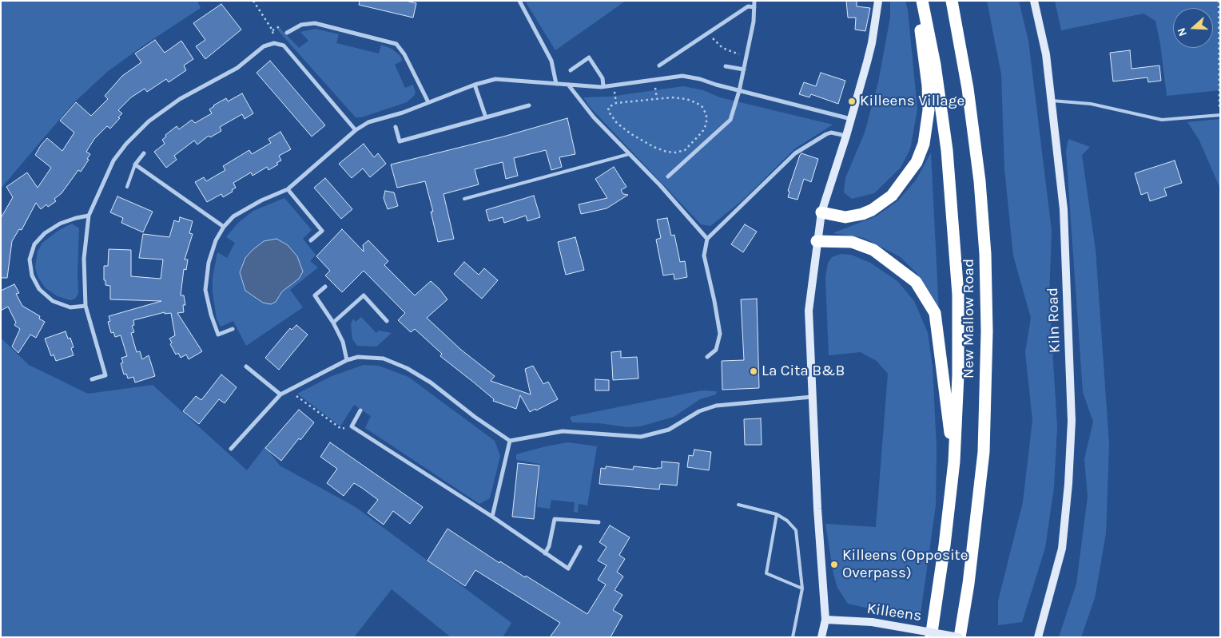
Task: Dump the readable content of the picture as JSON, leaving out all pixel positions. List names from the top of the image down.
{
  "streets": {
    "highway": ["New Mallow Road"],
    "street": ["Kiln Road", "Killeens"]
  },
  "crossings": [
    ["New Mallow Road", "Killeens"]
  ],
  "places": ["Killeens Village", "La Cita B&B", "Killeens (Opposite Overpass)"],
  "north": "left"
}
